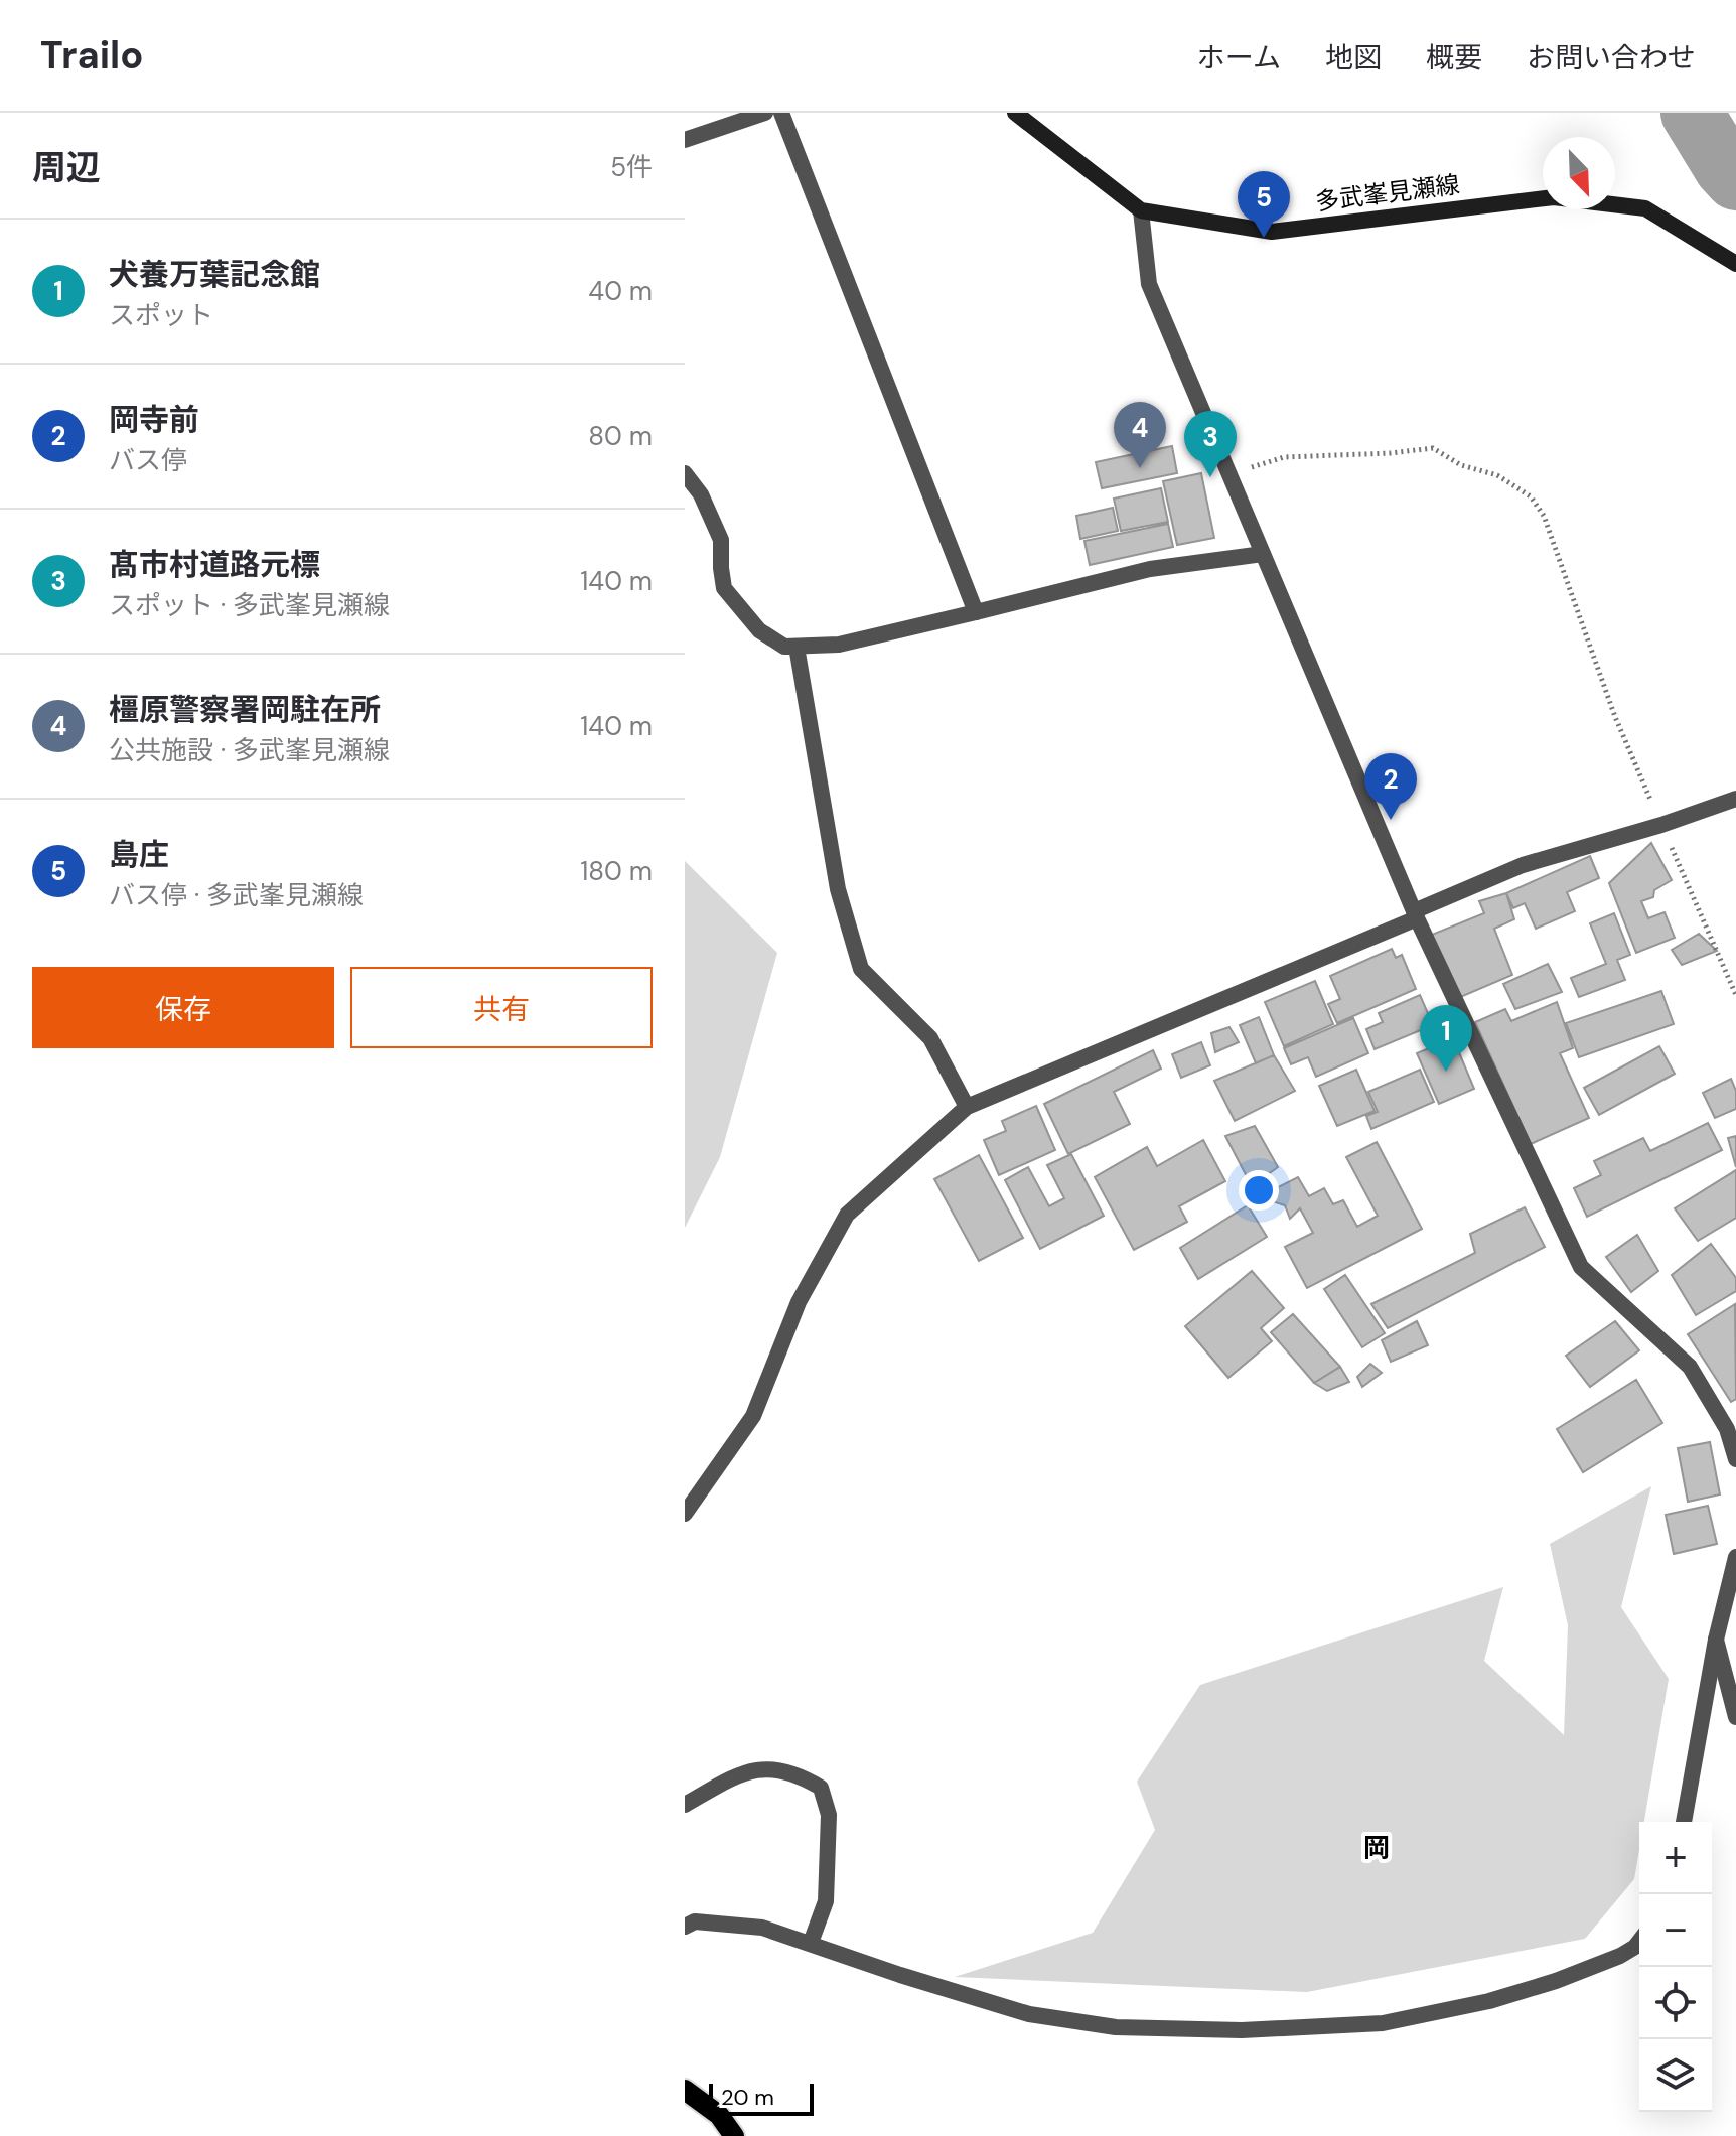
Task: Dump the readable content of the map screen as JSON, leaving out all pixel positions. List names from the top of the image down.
{
  "streets": {
    "main road": ["多武峯見瀬線"]
  },
  "districts": ["岡"],
  "scale_bar": "20 m",
  "north": "bottom right",
  "page": {
    "header": "Trailo",
    "nav": [
      "ホーム",
      "地図",
      "概要",
      "お問い合わせ"
    ],
    "heading": ["周辺", "5件"],
    "pins": [
      "5",
      "4",
      "3",
      "2",
      "1"
    ],
    "list": [
      {
        "mark": "1",
        "name": "犬養万葉記念館",
        "note": "スポット",
        "value": "40 m"
      },
      {
        "mark": "2",
        "name": "岡寺前",
        "note": "バス停",
        "value": "80 m"
      },
      {
        "mark": "3",
        "name": "髙市村道路元標",
        "note": "スポット · 多武峯見瀬線",
        "value": "140 m"
      },
      {
        "mark": "4",
        "name": "橿原警察署岡駐在所",
        "note": "公共施設 · 多武峯見瀬線",
        "value": "140 m"
      },
      {
        "mark": "5",
        "name": "島庄",
        "note": "バス停 · 多武峯見瀬線",
        "value": "180 m"
      }
    ],
    "buttons": ["保存", "共有"],
    "map_buttons": ["+", "−"],
    "scale": "20 m"
  }
}
